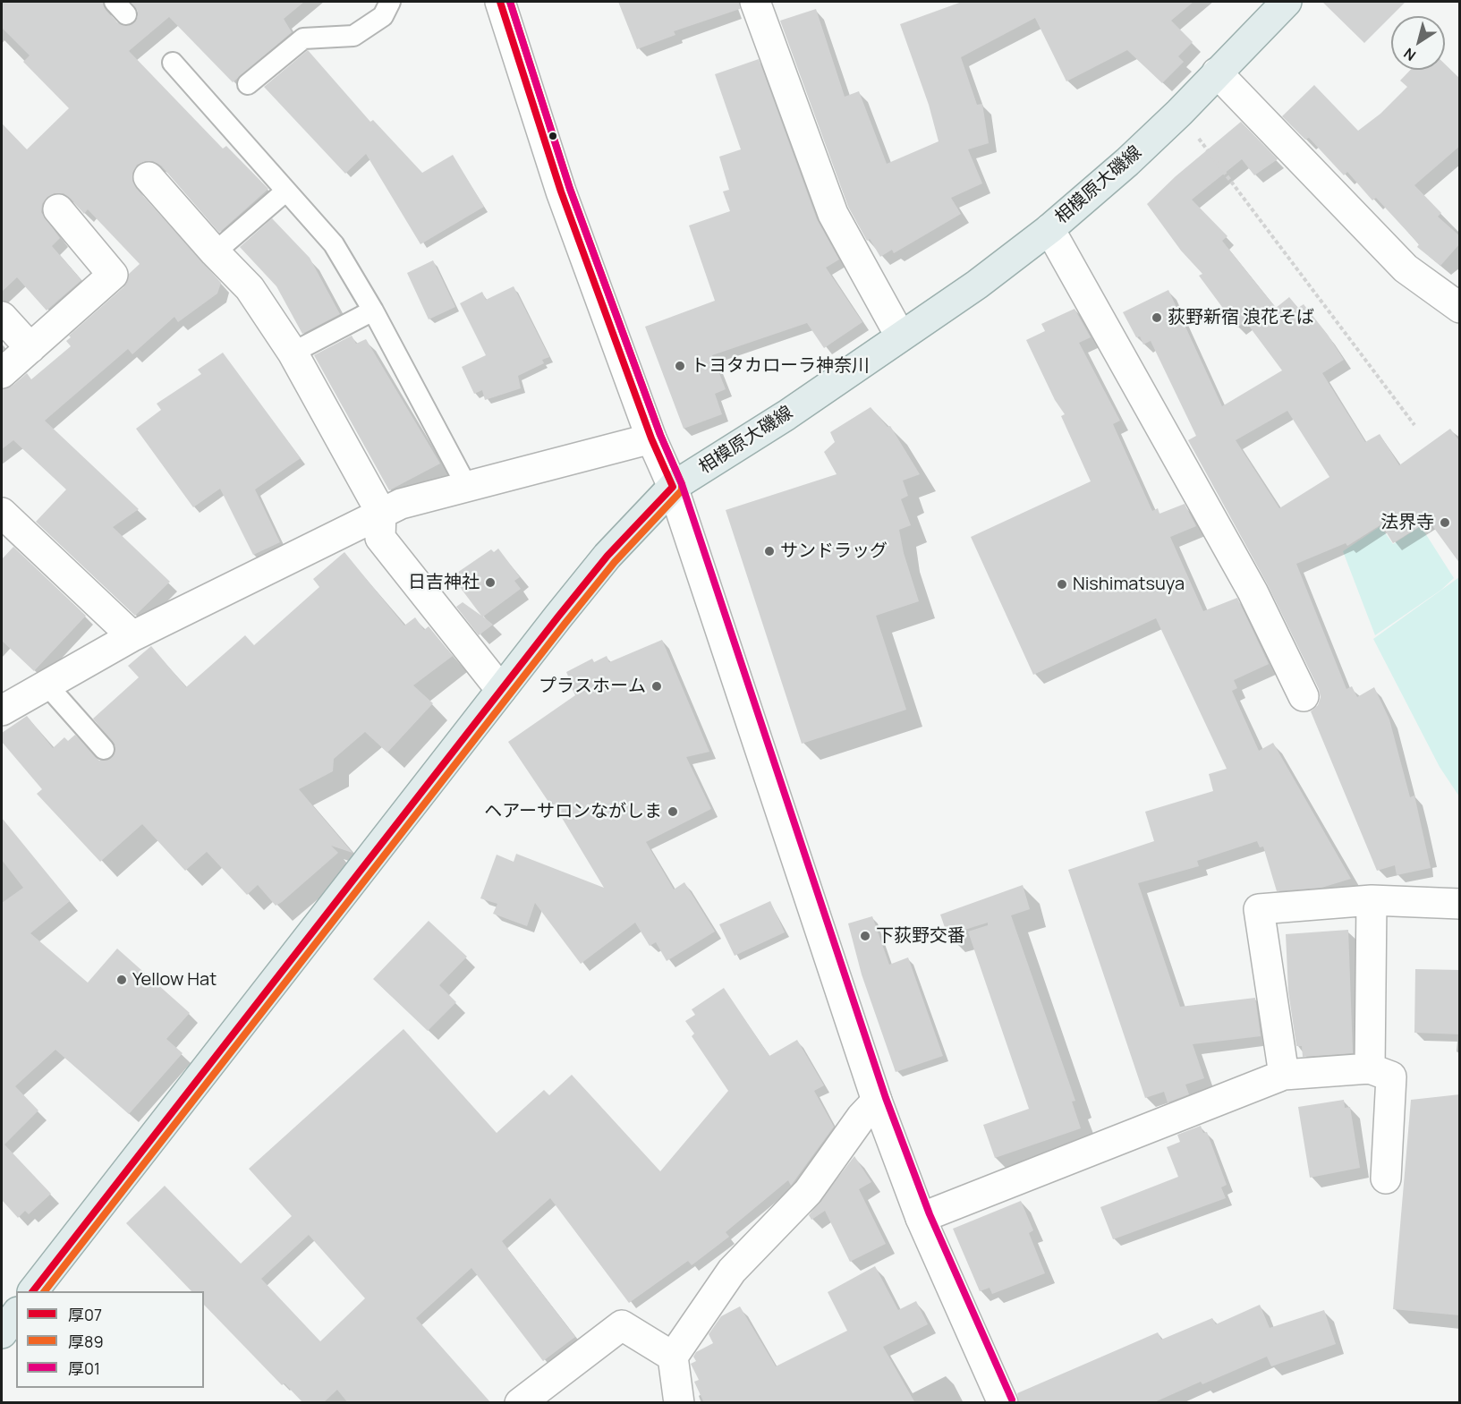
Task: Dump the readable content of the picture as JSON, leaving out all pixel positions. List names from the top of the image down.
{
  "streets": {
    "main road": ["相模原大磯線"]
  },
  "places": [
    "荻野新宿 浪花そば",
    "トヨタカローラ神奈川",
    "法界寺",
    "サンドラッグ",
    "日吉神社",
    "Nishimatsuya",
    "プラスホーム",
    "ヘアーサロンながしま",
    "下荻野交番",
    "Yellow Hat"
  ],
  "lines": ["transit line 厚07", "transit line 厚89", "transit line 厚01"],
  "legend": ["厚07", "厚89", "厚01"],
  "north": "bottom left"
}
